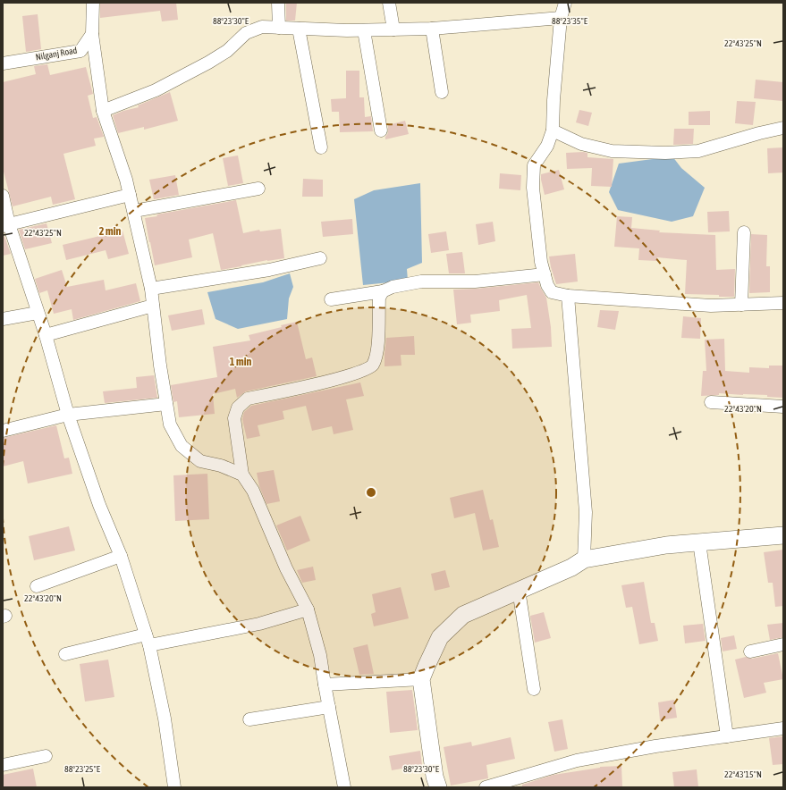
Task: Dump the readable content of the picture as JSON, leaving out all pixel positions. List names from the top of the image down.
{
  "streets": {
    "street": ["Nilganj Road"]
  },
  "coordinates": [
    "88°23'30\"E",
    "88°23'35\"E",
    "22°43'25\"N",
    "22°43'20\"N",
    "88°23'25\"E",
    "22°43'15\"N"
  ],
  "rings": ["2 min", "1 min"]
}
